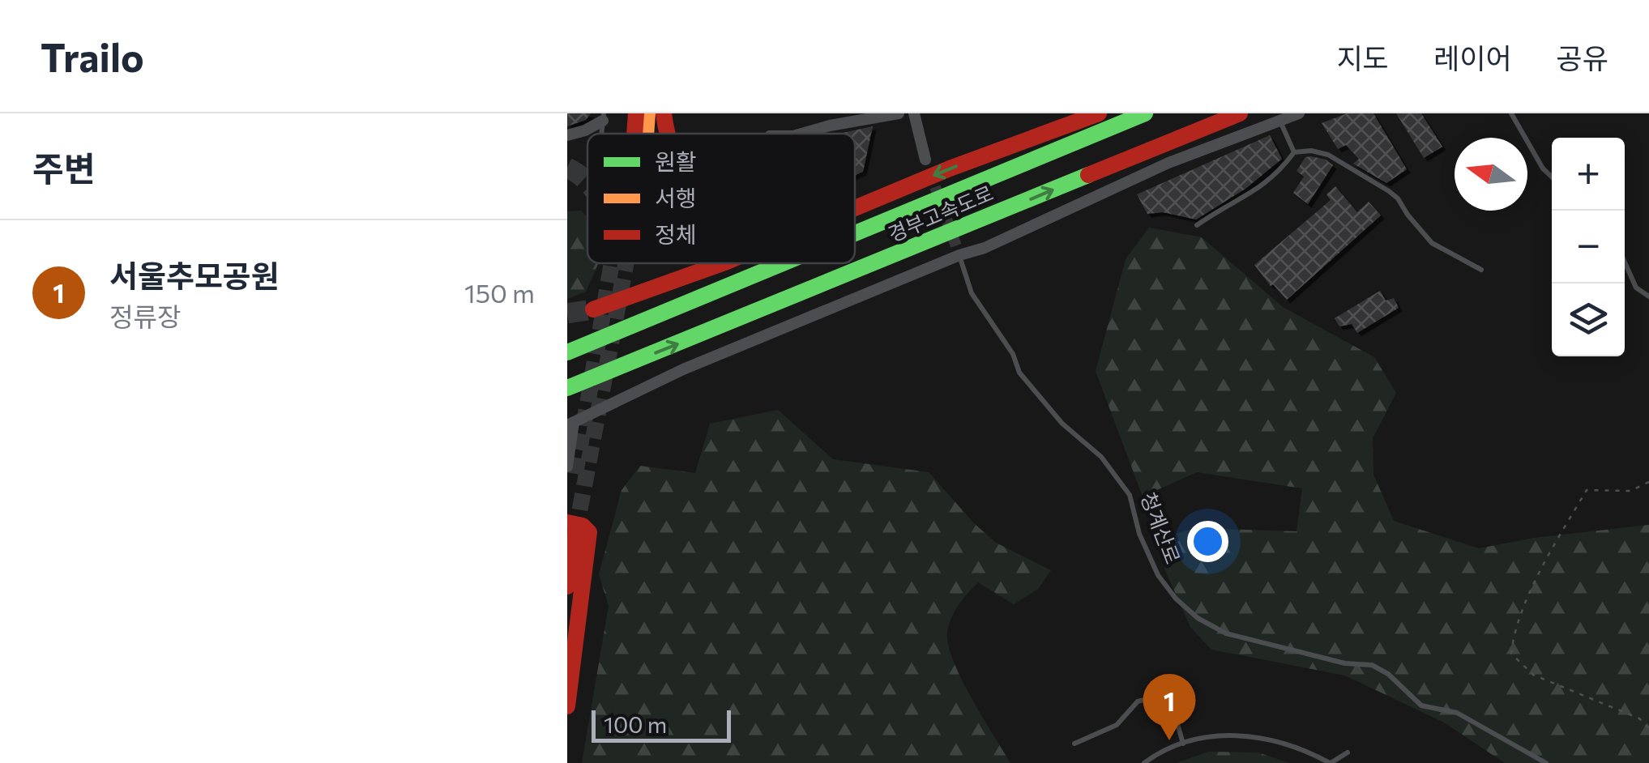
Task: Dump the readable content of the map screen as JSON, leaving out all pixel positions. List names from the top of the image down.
{
  "streets": {
    "main road": ["경부고속도로"],
    "lane": ["청계산로"]
  },
  "legend": ["원활", "서행", "정체"],
  "scale_bar": "100 m",
  "north": "left",
  "page": {
    "header": "Trailo",
    "nav": ["지도", "레이어", "공유"],
    "heading": "주변",
    "map_buttons": ["+", "−"],
    "list": [
      {
        "mark": "1",
        "name": "서울추모공원",
        "note": "정류장",
        "value": "150 m"
      }
    ],
    "pins": "1",
    "scale": "100 m"
  }
}
